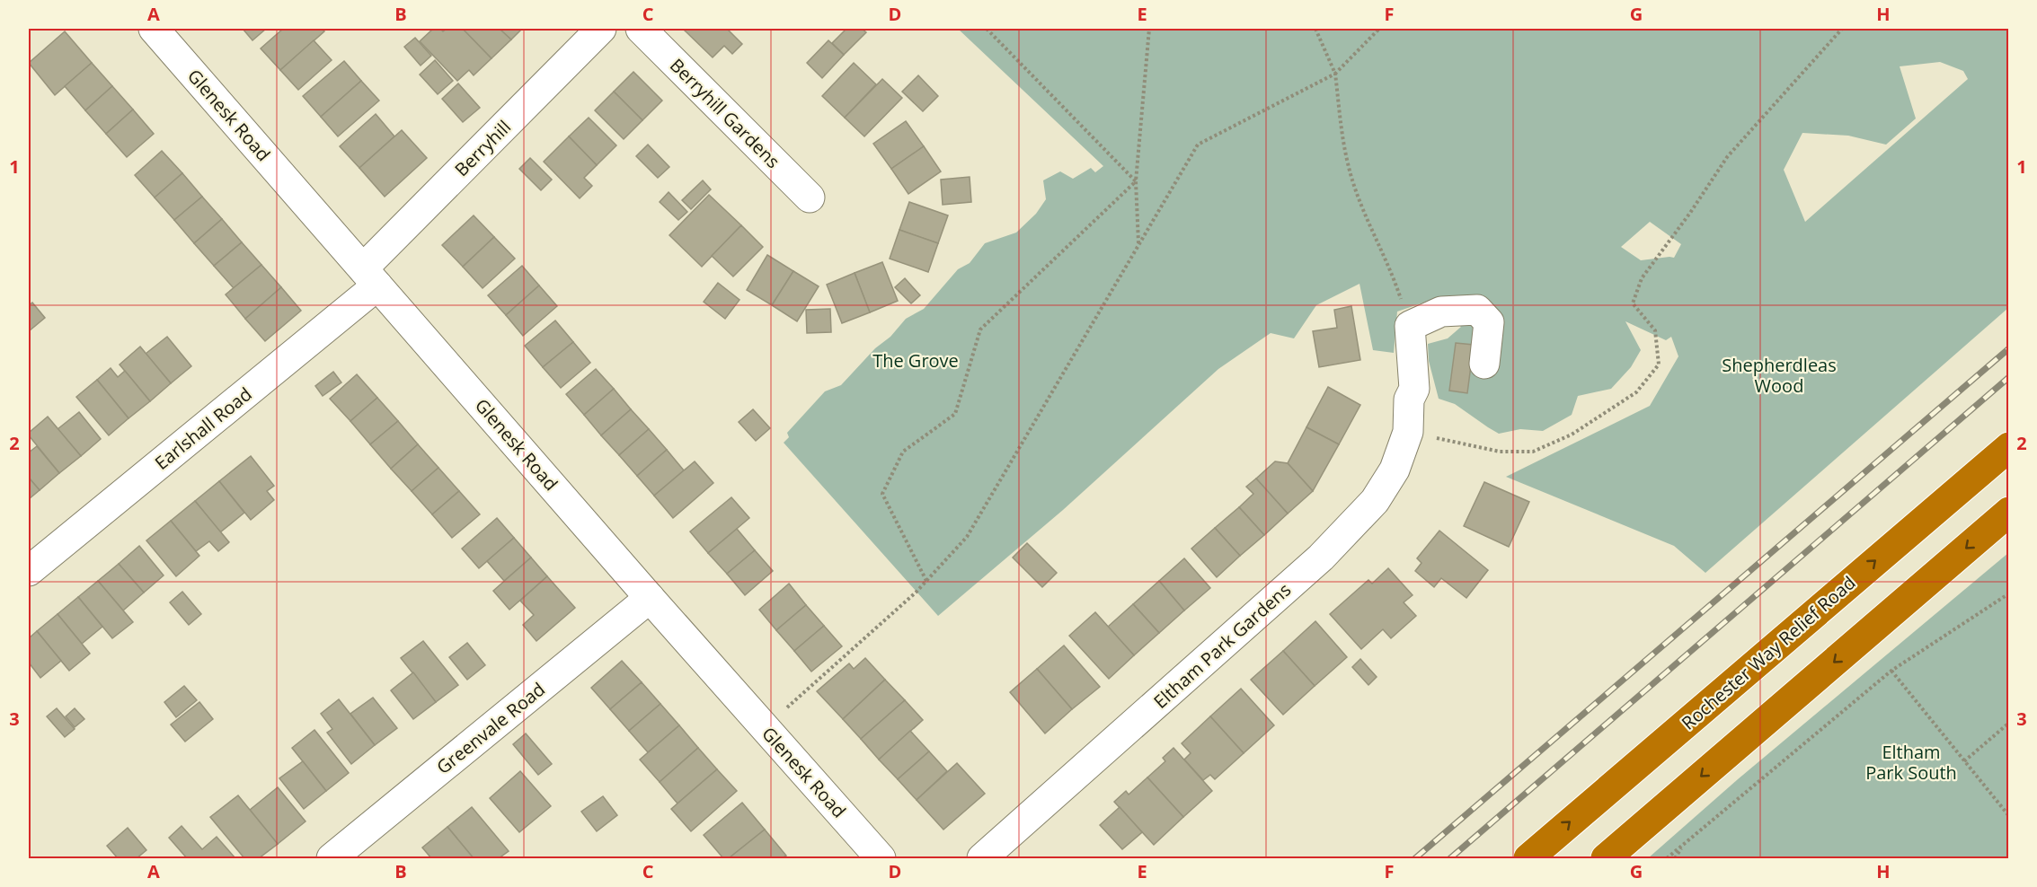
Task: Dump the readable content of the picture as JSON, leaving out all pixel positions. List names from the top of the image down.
{
  "streets": {
    "highway": ["Rochester Way Relief Road"],
    "street": [
      "Berryhill Gardens",
      "Glenesk Road",
      "Berryhill",
      "Earlshall Road",
      "Eltham Park Gardens",
      "Greenvale Road"
    ]
  },
  "crossings": [
    ["Glenesk Road", "Berryhill"],
    ["Glenesk Road", "Earlshall Road"],
    ["Glenesk Road", "Greenvale Road"],
    ["Berryhill", "Earlshall Road"]
  ],
  "parks": ["The Grove", "Shepherdleas Wood", "Eltham Park South"],
  "grid": {
    "columns": [
      "A",
      "B",
      "C",
      "D",
      "E",
      "F",
      "G",
      "H"
    ],
    "rows": ["1", "2", "3"]
  }
}
